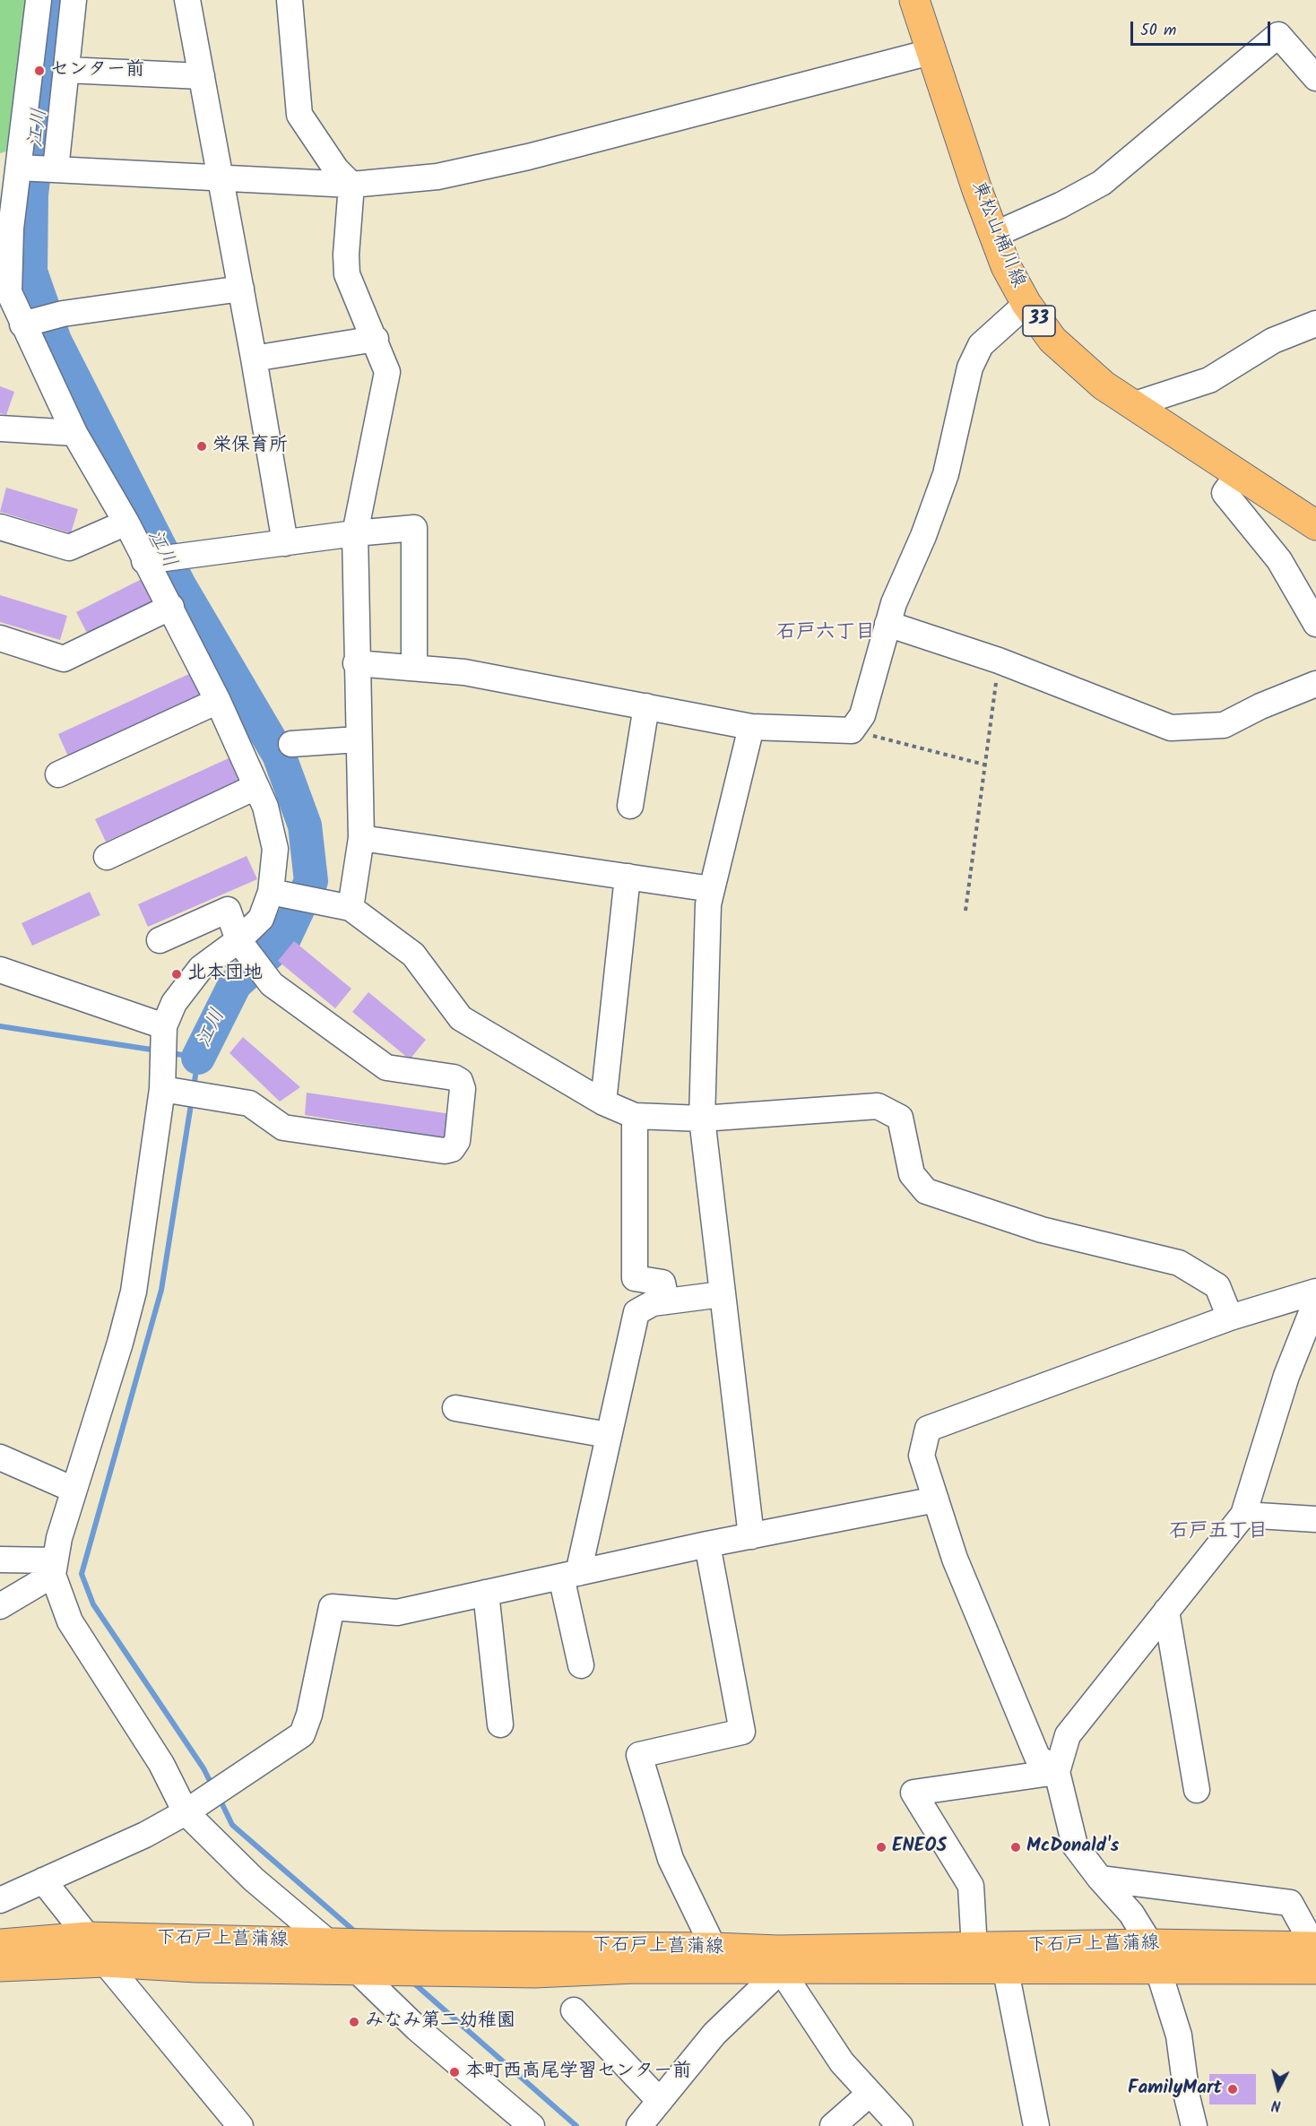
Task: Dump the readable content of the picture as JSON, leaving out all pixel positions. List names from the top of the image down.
{
  "streets": {
    "main road": ["東松山桶川線", "33", "下石戸上菖蒲線"]
  },
  "districts": ["石戸六丁目", "石戸五丁目"],
  "water": ["江川"],
  "places": [
    "センター前",
    "栄保育所",
    "北本団地",
    "ENEOS",
    "McDonald's",
    "みなみ第二幼稚園",
    "本町西高尾学習センター前",
    "FamilyMart"
  ],
  "scale_bar": "50 m",
  "north": "bottom"
}
